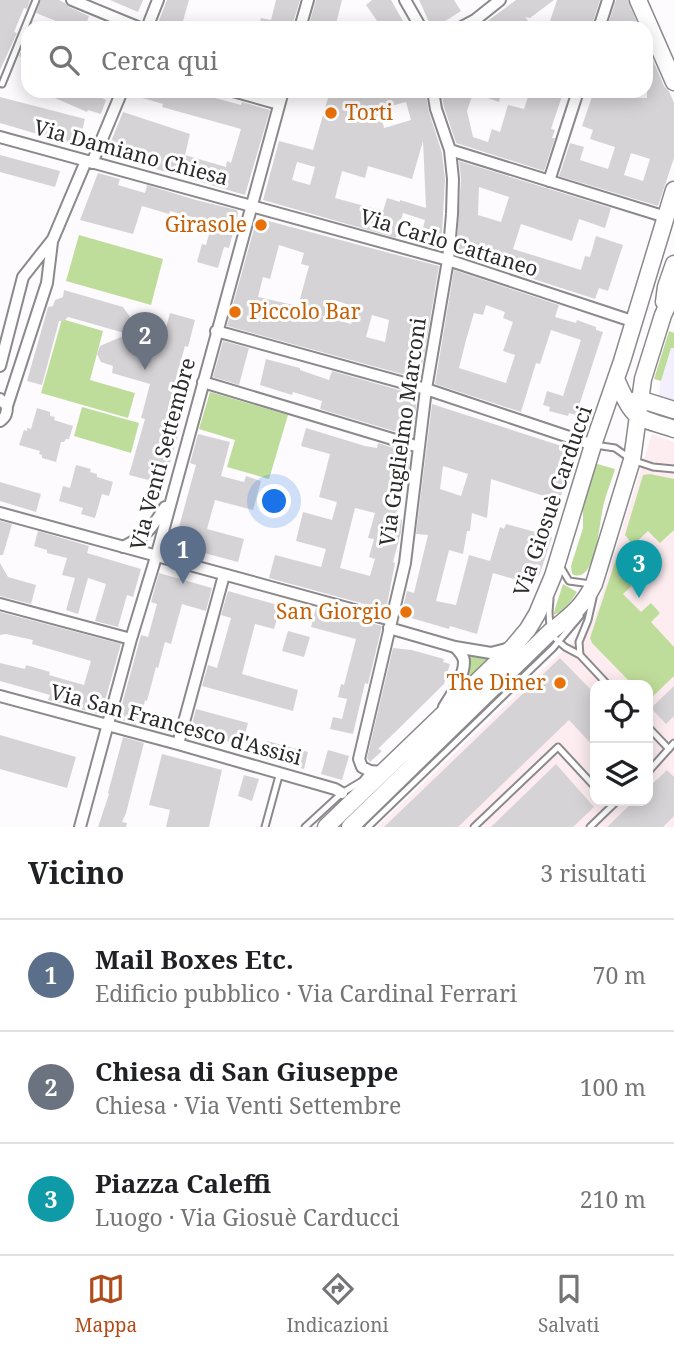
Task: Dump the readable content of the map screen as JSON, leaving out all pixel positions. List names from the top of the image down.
{
  "streets": {
    "main road": ["Via Giosuè Carducci"],
    "street": [
      "Via Damiano Chiesa",
      "Via Carlo Cattaneo",
      "Via Guglielmo Marconi",
      "Via Venti Settembre",
      "Via San Francesco d'Assisi"
    ]
  },
  "crossings": [
    ["Via Damiano Chiesa", "Via Carlo Cattaneo"],
    ["Via Damiano Chiesa", "Via Venti Settembre"],
    ["Via Carlo Cattaneo", "Via Guglielmo Marconi"],
    ["Via Carlo Cattaneo", "Via Venti Settembre"],
    ["Via Carlo Cattaneo", "Via Giosuè Carducci"],
    ["Via Guglielmo Marconi", "Via Giosuè Carducci"],
    ["Via Venti Settembre", "Via San Francesco d'Assisi"],
    ["Via Giosuè Carducci", "Via San Francesco d'Assisi"]
  ],
  "places": [
    "Torti",
    "Girasole",
    "Piccolo Bar",
    "San Giorgio",
    "The Diner"
  ],
  "page": {
    "search": "Cerca qui",
    "pins": ["2", "1", "3"],
    "heading": ["Vicino", "3 risultati"],
    "list": [
      {
        "mark": "1",
        "name": "Mail Boxes Etc.",
        "note": "Edificio pubblico · Via Cardinal Ferrari",
        "value": "70 m"
      },
      {
        "mark": "2",
        "name": "Chiesa di San Giuseppe",
        "note": "Chiesa · Via Venti Settembre",
        "value": "100 m"
      },
      {
        "mark": "3",
        "name": "Piazza Caleffi",
        "note": "Luogo · Via Giosuè Carducci",
        "value": "210 m"
      }
    ],
    "nav": ["Mappa", "Indicazioni", "Salvati"]
  }
}
